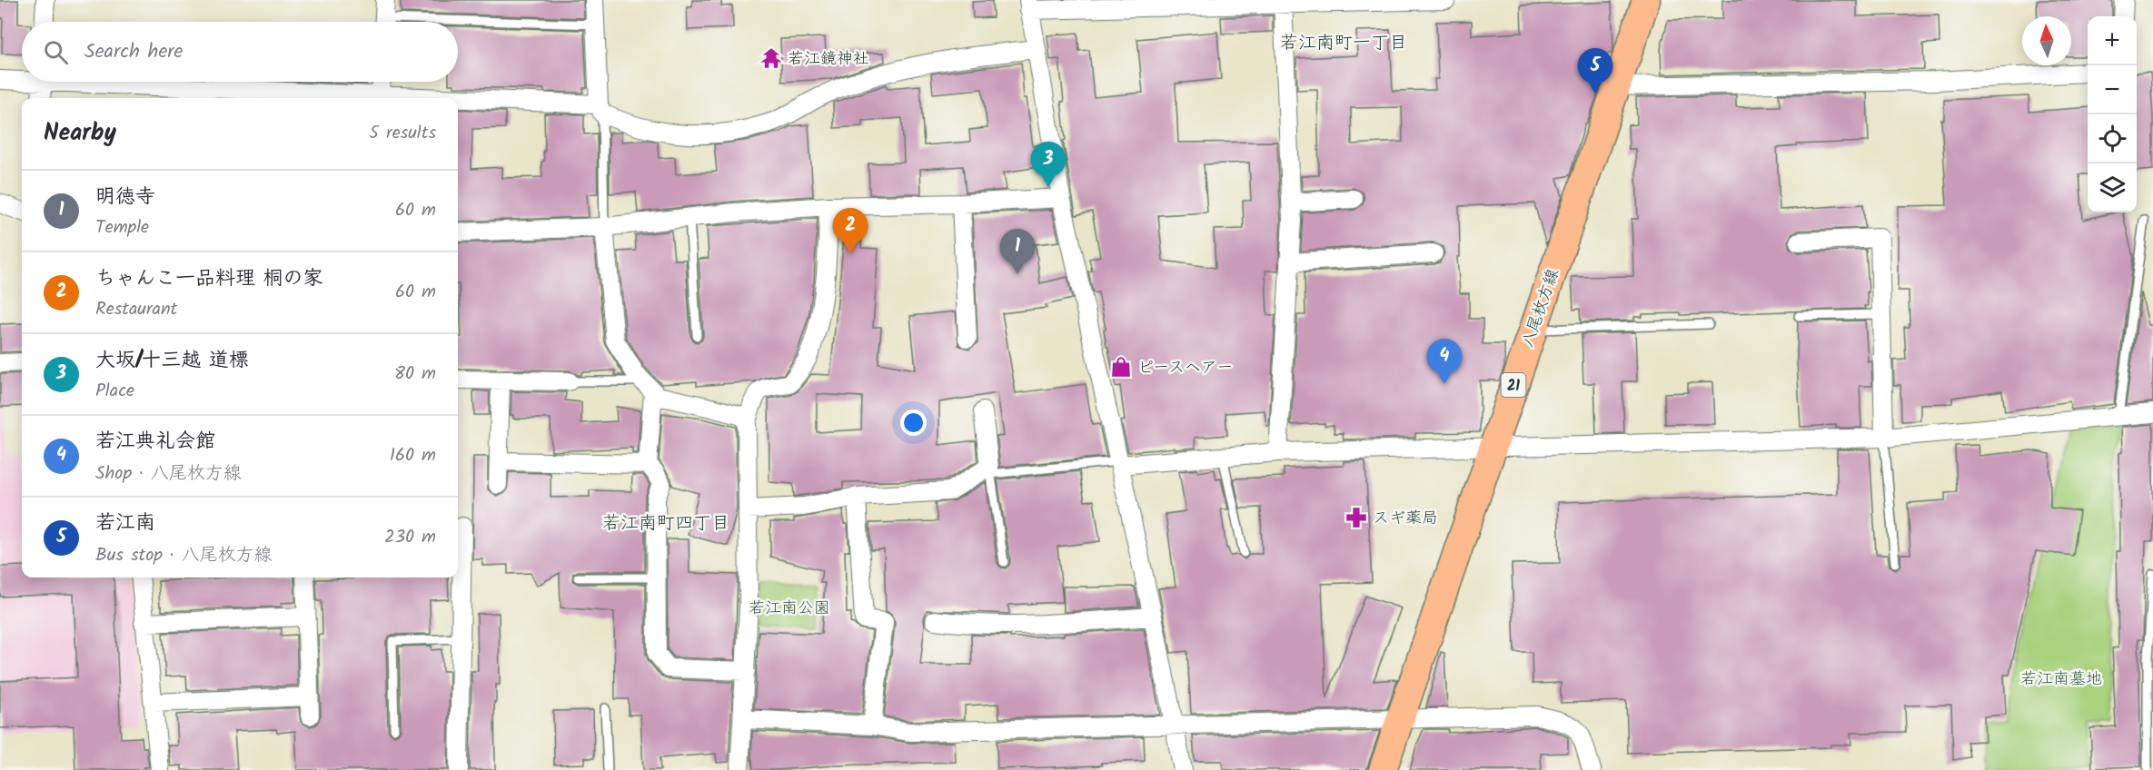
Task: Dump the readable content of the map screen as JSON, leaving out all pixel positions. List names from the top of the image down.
{
  "streets": {
    "main road": ["八尾枚方線", "21"]
  },
  "districts": ["若江南町一丁目", "若江南町四丁目"],
  "parks": ["若江南公園", "若江南墓地"],
  "places": {
    "temple": ["若江鏡神社"],
    "shop": ["ピースヘアー"],
    "pharmacy": ["スギ薬局"]
  },
  "north": "top",
  "page": {
    "map_buttons": ["+", "−"],
    "search": "Search here",
    "pins": [
      "5",
      "3",
      "2",
      "1",
      "4"
    ],
    "heading": ["Nearby", "5 results"],
    "list": [
      {
        "mark": "1",
        "name": "明徳寺",
        "note": "Temple",
        "value": "60 m"
      },
      {
        "mark": "2",
        "name": "ちゃんこ一品料理 桐の家",
        "note": "Restaurant",
        "value": "60 m"
      },
      {
        "mark": "3",
        "name": "大坂/十三越 道標",
        "note": "Place",
        "value": "80 m"
      },
      {
        "mark": "4",
        "name": "若江典礼会館",
        "note": "Shop · 八尾枚方線",
        "value": "160 m"
      },
      {
        "mark": "5",
        "name": "若江南",
        "note": "Bus stop · 八尾枚方線",
        "value": "230 m"
      }
    ]
  }
}
